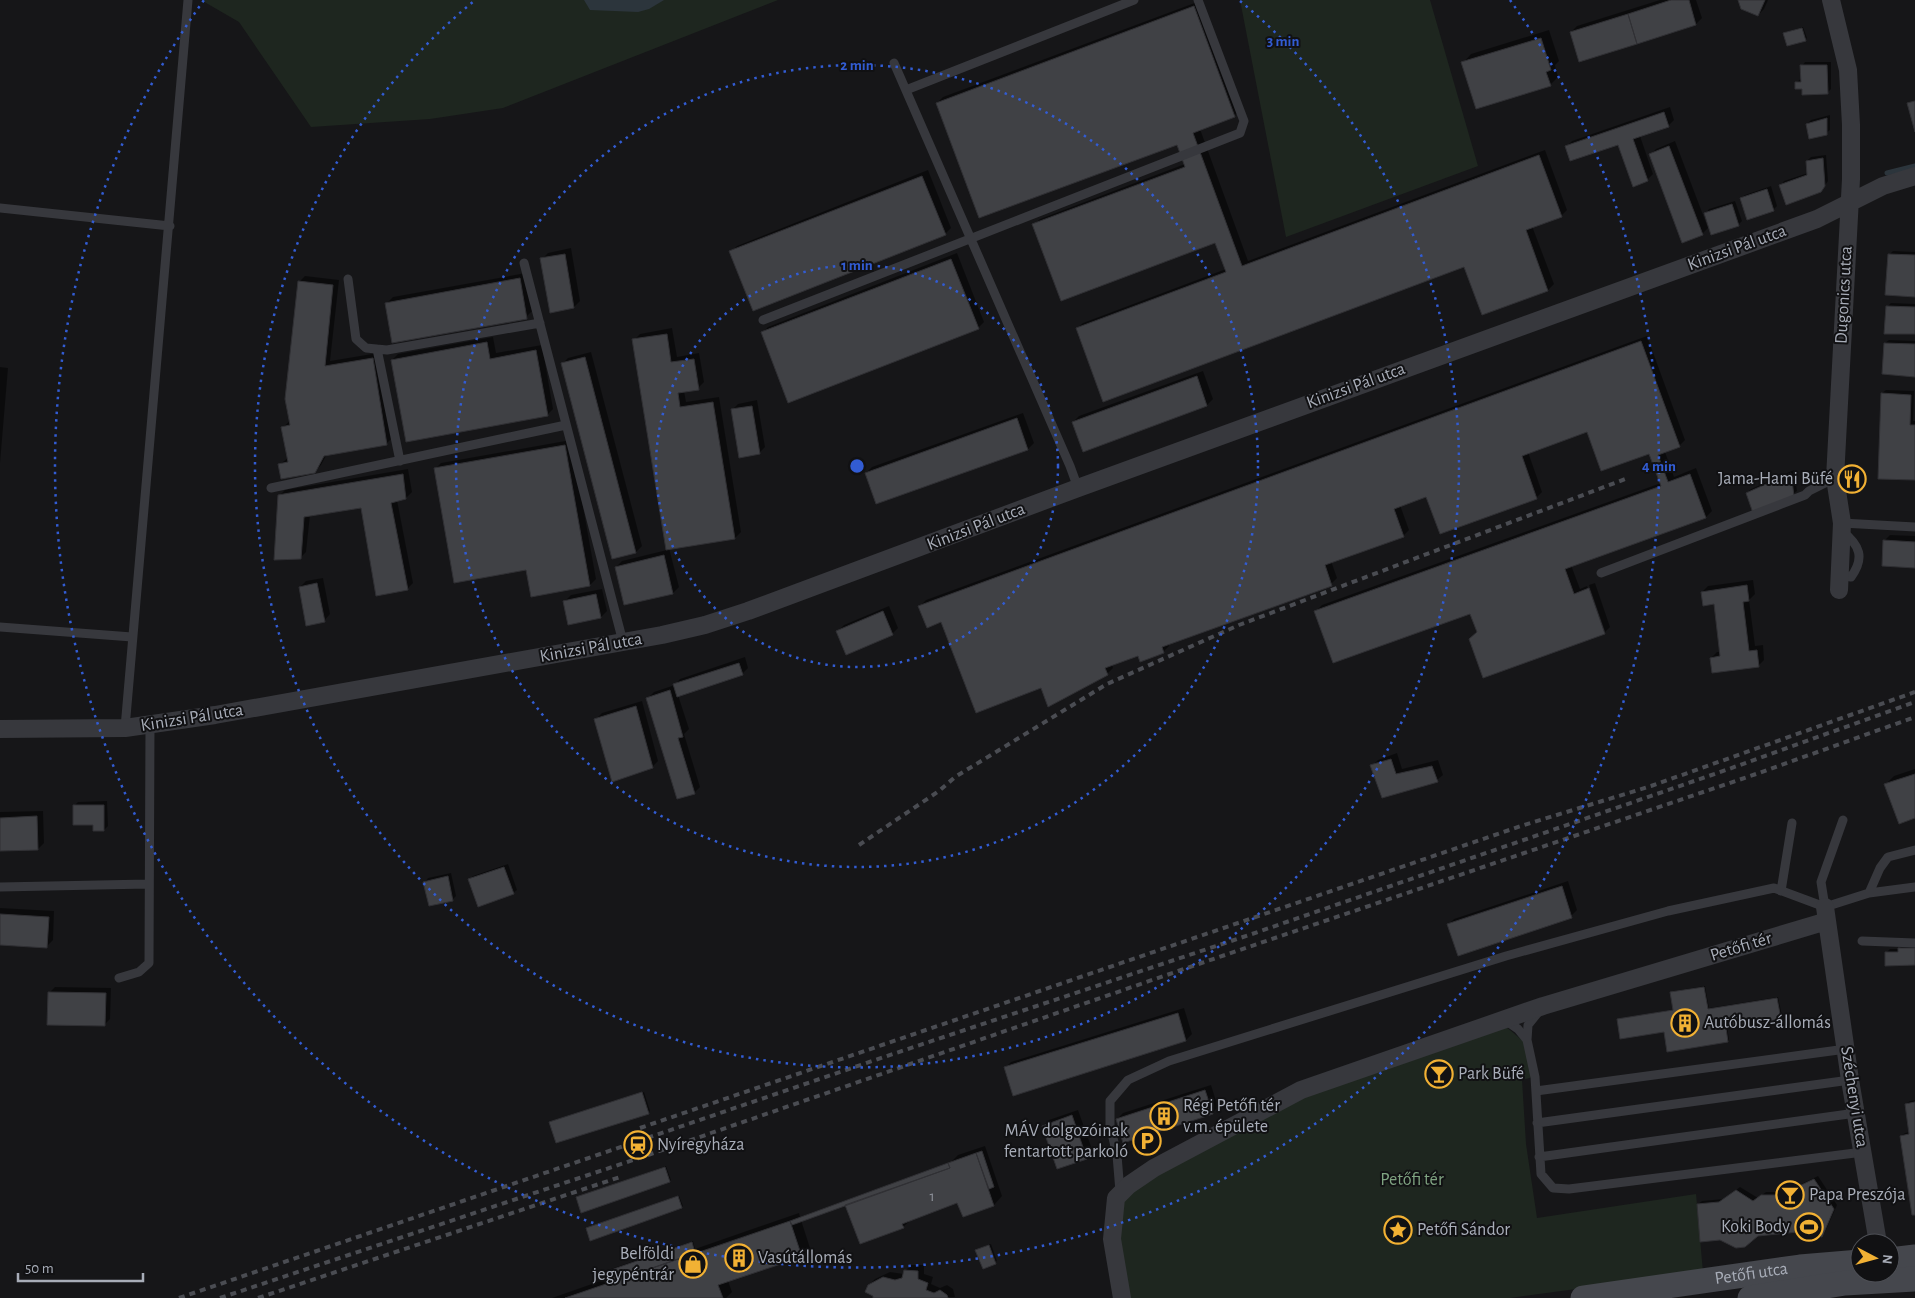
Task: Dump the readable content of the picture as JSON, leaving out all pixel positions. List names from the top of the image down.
{
  "streets": {
    "main road": ["Petőfi utca"],
    "street": [
      "Kinizsi Pál utca",
      "Dugonics utca",
      "Petőfi tér",
      "Széchenyi utca"
    ]
  },
  "crossings": [
    ["Kinizsi Pál utca", "Dugonics utca"],
    ["Petőfi tér", "Széchenyi utca"]
  ],
  "parks": ["Petőfi tér"],
  "places": {
    "restaurant": ["Jama-Hami Büfé"],
    "building": ["Autóbusz-állomás", "Régi Petőfi tér v.m. épülete", "Vasútállomás"],
    "bar": ["Park Büfé", "Papa Preszója"],
    "parking": ["MÁV dolgozóinak fentartott parkoló"],
    "station": ["Nyíregyháza"],
    "sports": ["Koki Body"],
    "place": ["Petőfi Sándor"],
    "shop": ["Belföldi jegypéntrár"]
  },
  "house_numbers": ["1"],
  "scale_bar": "50 m",
  "north": "right",
  "rings": [
    "3 min",
    "2 min",
    "1 min",
    "4 min"
  ]
}
